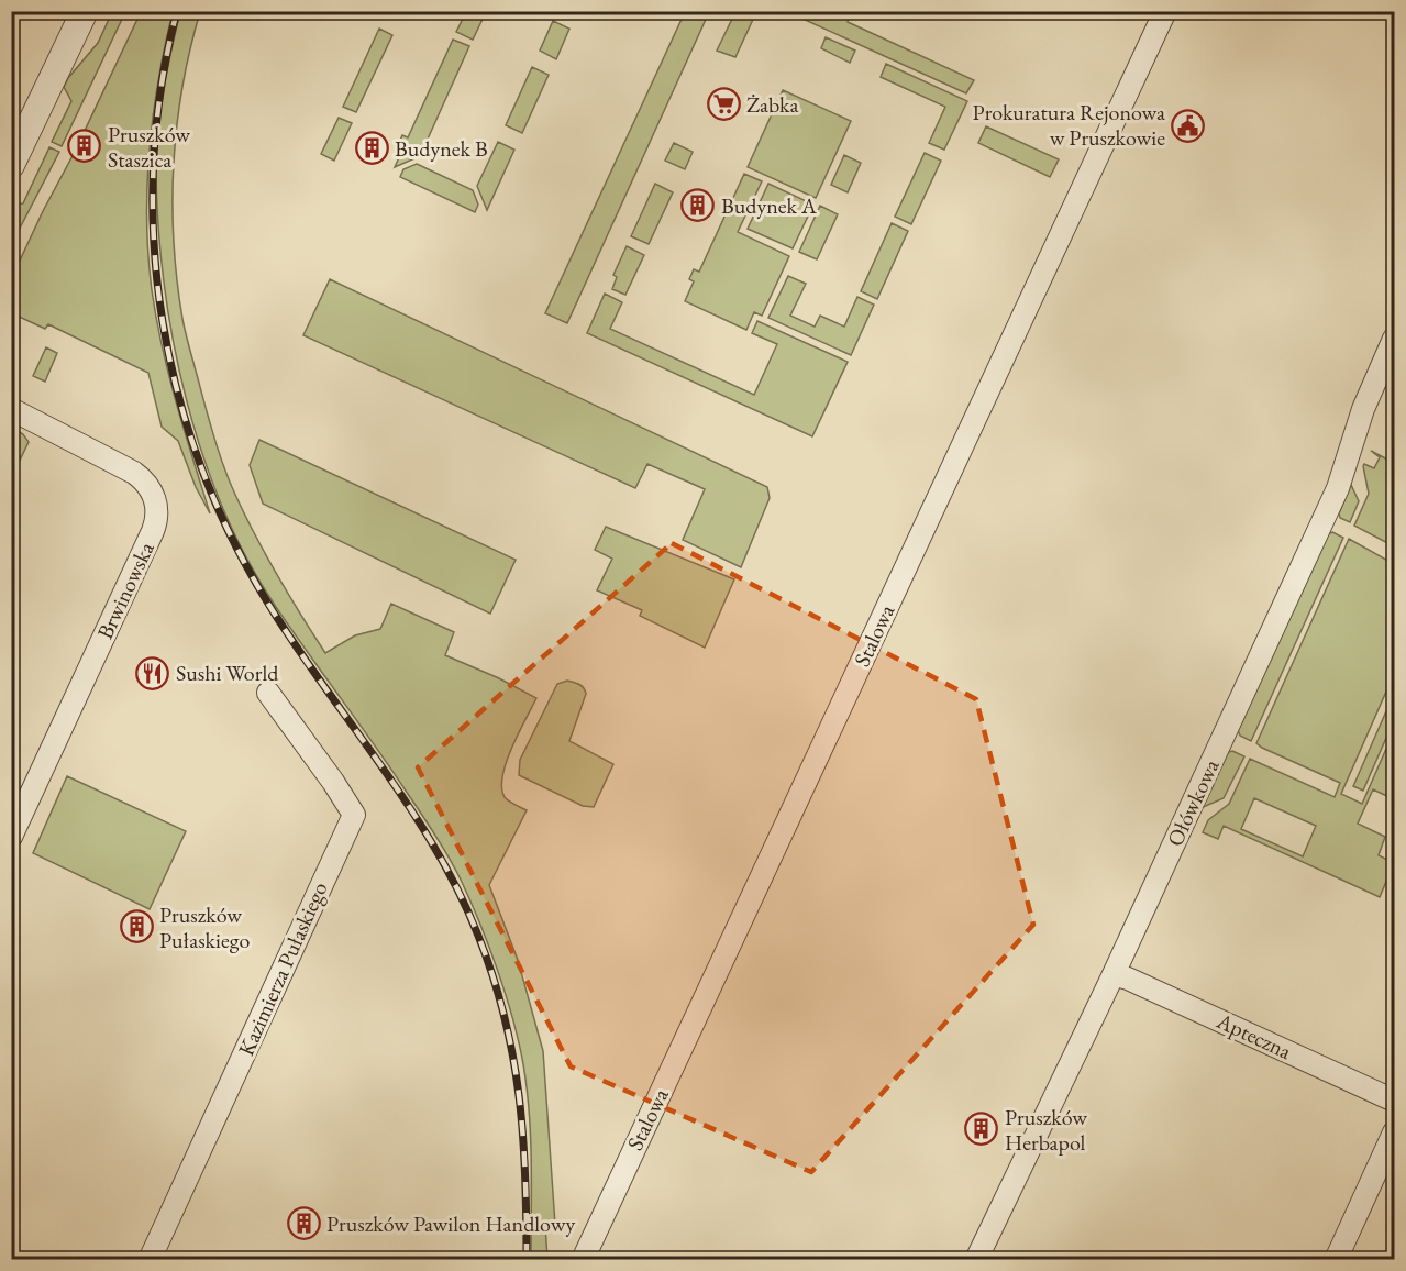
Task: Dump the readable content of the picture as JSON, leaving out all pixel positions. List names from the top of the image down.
{
  "streets": {
    "street": [
      "Brwinowska",
      "Stalowa",
      "Ołówkowa",
      "Kazimierza Pułaskiego",
      "Apteczna"
    ]
  },
  "crossings": [
    ["Ołówkowa", "Apteczna"]
  ],
  "places": {
    "supermarket": ["Żabka"],
    "public building": ["Prokuratura Rejonowa w Pruszkowie"],
    "building": [
      "Pruszków Staszica",
      "Budynek B",
      "Budynek A",
      "Pruszków Pułaskiego",
      "Pruszków Herbapol",
      "Pruszków Pawilon Handlowy"
    ],
    "restaurant": ["Sushi World"]
  }
}
